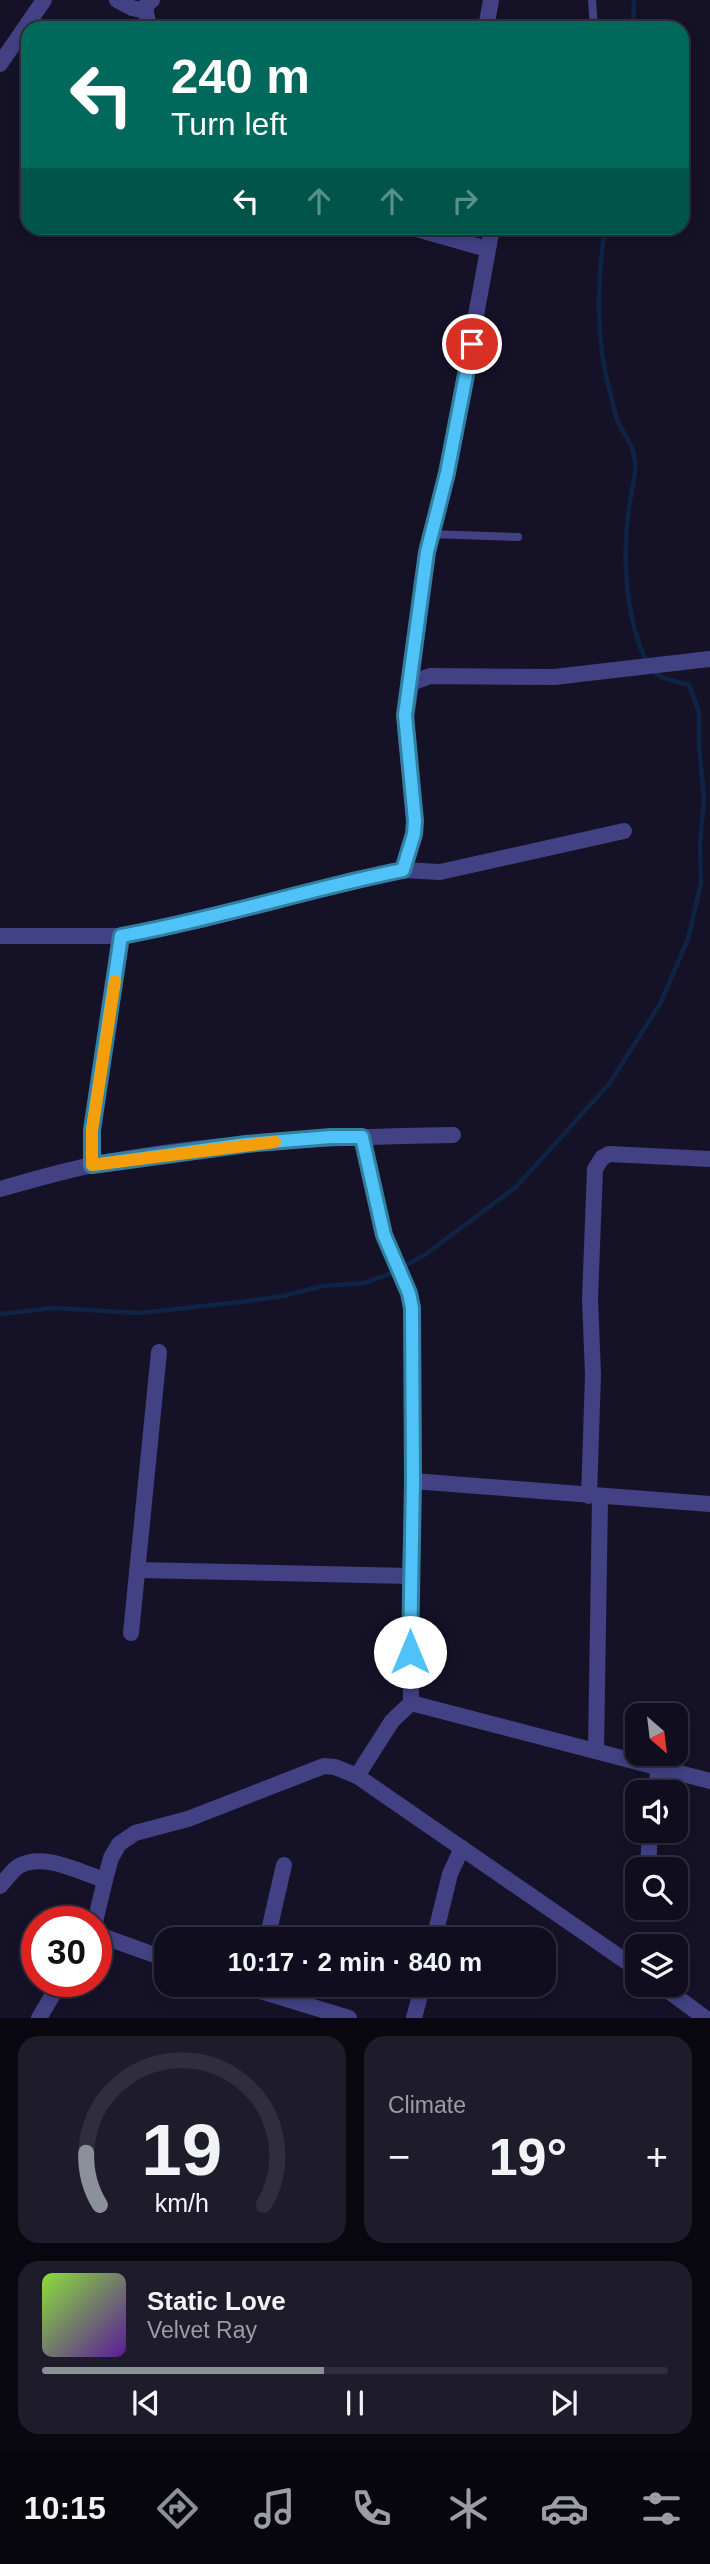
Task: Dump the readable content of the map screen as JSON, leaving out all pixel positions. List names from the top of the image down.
{
  "north": "bottom right",
  "page": {
    "turn": ["240 m", "Turn left"],
    "limit": "30",
    "trip": "10:17 · 2 min · 840 m",
    "tile": "Climate",
    "heat": ["−", "19°", "+"],
    "song": ["Static Love", "Velvet Ray"],
    "tabs": "10:15",
    "gauge": ["19", "km/h"]
  }
}
